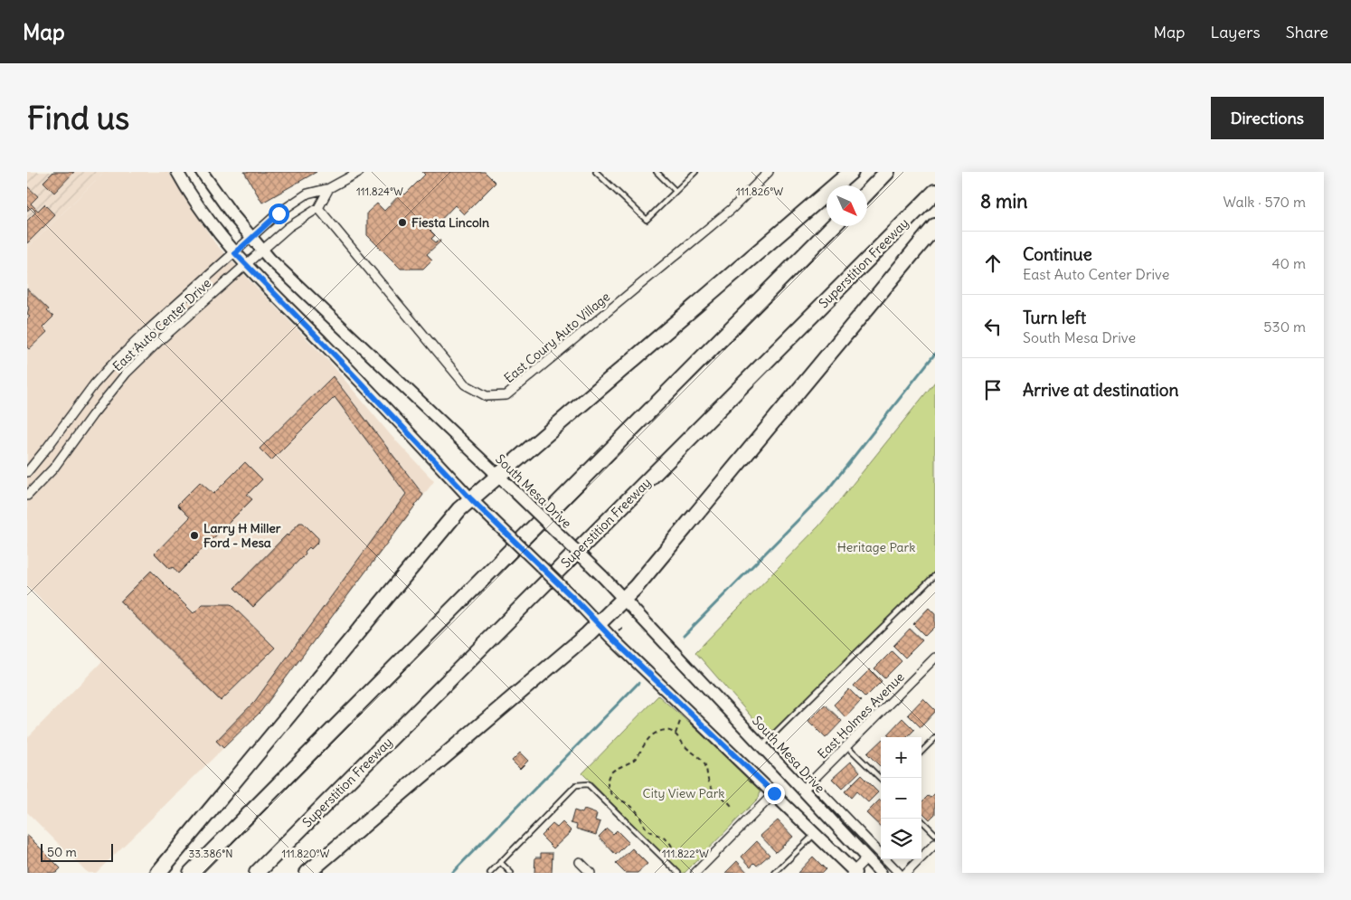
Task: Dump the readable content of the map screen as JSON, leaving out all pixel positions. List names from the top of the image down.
{
  "streets": {
    "highway": ["Superstition Freeway"],
    "main road": ["South Mesa Drive"],
    "street": ["East Auto Center Drive", "East Coury Auto Village", "East Holmes Avenue"]
  },
  "crossings": [
    ["East Auto Center Drive", "East Coury Auto Village"],
    ["East Auto Center Drive", "South Mesa Drive"],
    ["South Mesa Drive", "East Holmes Avenue"]
  ],
  "parks": ["Heritage Park", "City View Park"],
  "places": ["Fiesta Lincoln", "Larry H Miller Ford - Mesa"],
  "scale_bar": "50 m",
  "north": "bottom right",
  "page": {
    "header": "Map",
    "nav": ["Map", "Layers", "Share"],
    "buttons": "Directions",
    "title": "Find us",
    "heading": ["8 min", "Walk · 570 m"],
    "list": [
      ["Continue", "East Auto Center Drive", "40 m"],
      ["Turn left", "South Mesa Drive", "530 m"],
      "Arrive at destination"
    ],
    "map_buttons": ["+", "−"],
    "scale": "50 m"
  },
  "coordinates": [
    "111.824°W",
    "111.826°W",
    "33.386°N",
    "111.820°W",
    "111.822°W"
  ]
}
